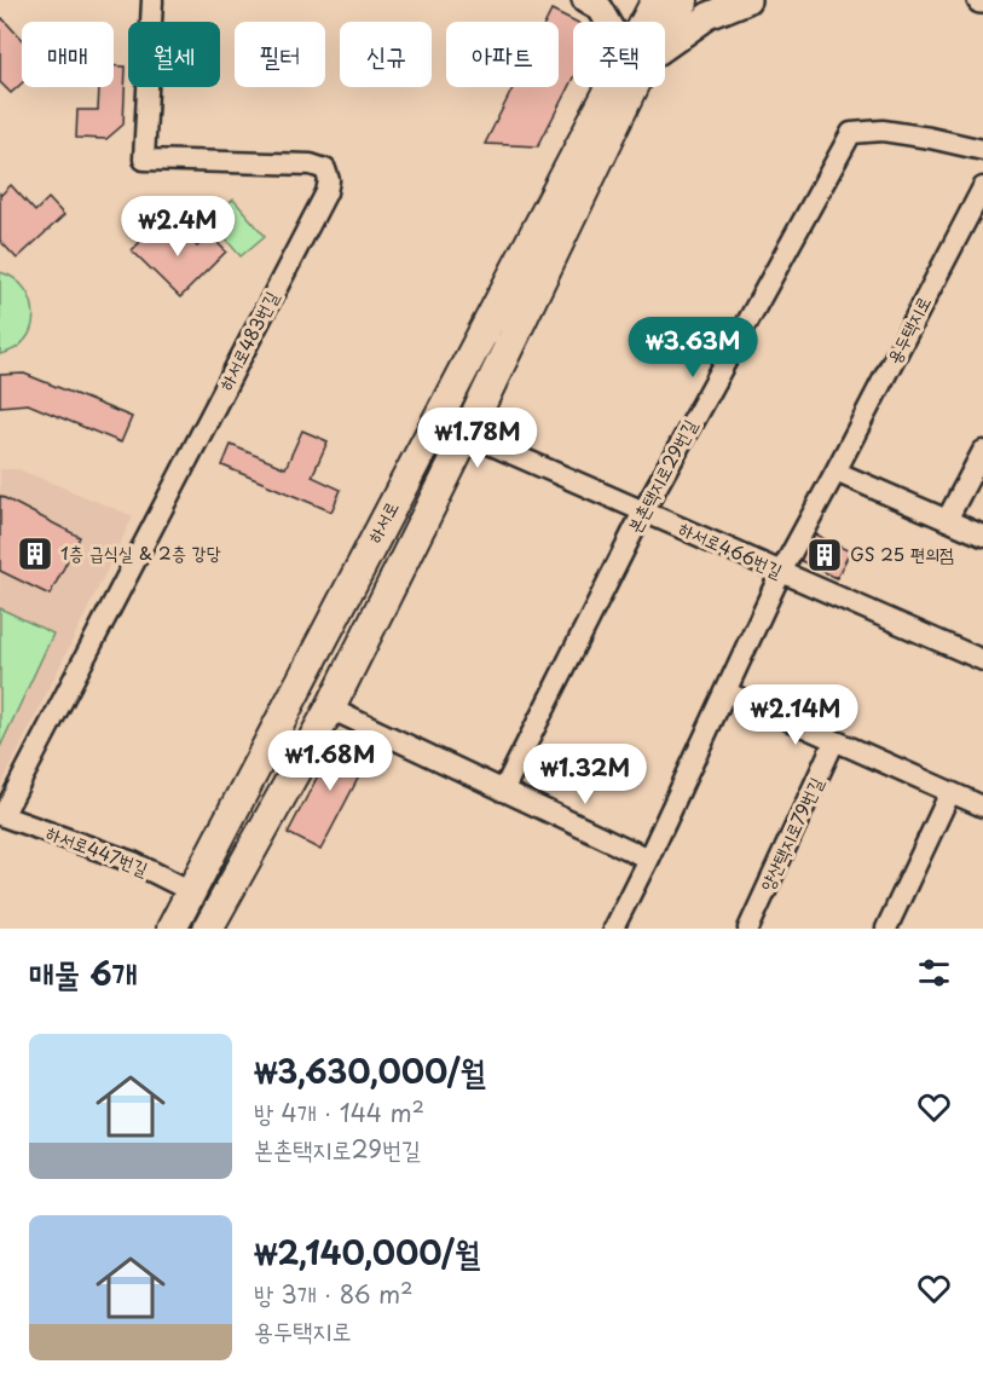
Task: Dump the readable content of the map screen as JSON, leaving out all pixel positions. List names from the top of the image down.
{
  "streets": {
    "main road": ["하서로"],
    "street": [
      "용두택지로",
      "하서로483번길",
      "본촌택지로29번길",
      "하서로466번길",
      "양산택지로79번길",
      "하서로447번길"
    ]
  },
  "crossings": [
    ["용두택지로", "하서로466번길"],
    ["하서로483번길", "하서로447번길"],
    ["본촌택지로29번길", "하서로466번길"],
    ["하서로", "하서로466번길"],
    ["하서로", "하서로447번길"]
  ],
  "places": {
    "building": ["1층 급식실 & 2층 강당", "GS 25 편의점"]
  },
  "page": {
    "chip": [
      "매매",
      "월세",
      "필터",
      "신규",
      "아파트",
      "주택"
    ],
    "price": [
      "₩2.4M",
      "₩3.63M",
      "₩1.78M",
      "₩2.14M",
      "₩1.68M",
      "₩1.32M"
    ],
    "heading": "매물 6개",
    "list": [
      {
        "name": "₩3,630,000/월",
        "note": "방 4개 · 144 m² · 본촌택지로29번길"
      },
      {
        "name": "₩2,140,000/월",
        "note": "방 3개 · 86 m² · 용두택지로"
      }
    ]
  }
}
